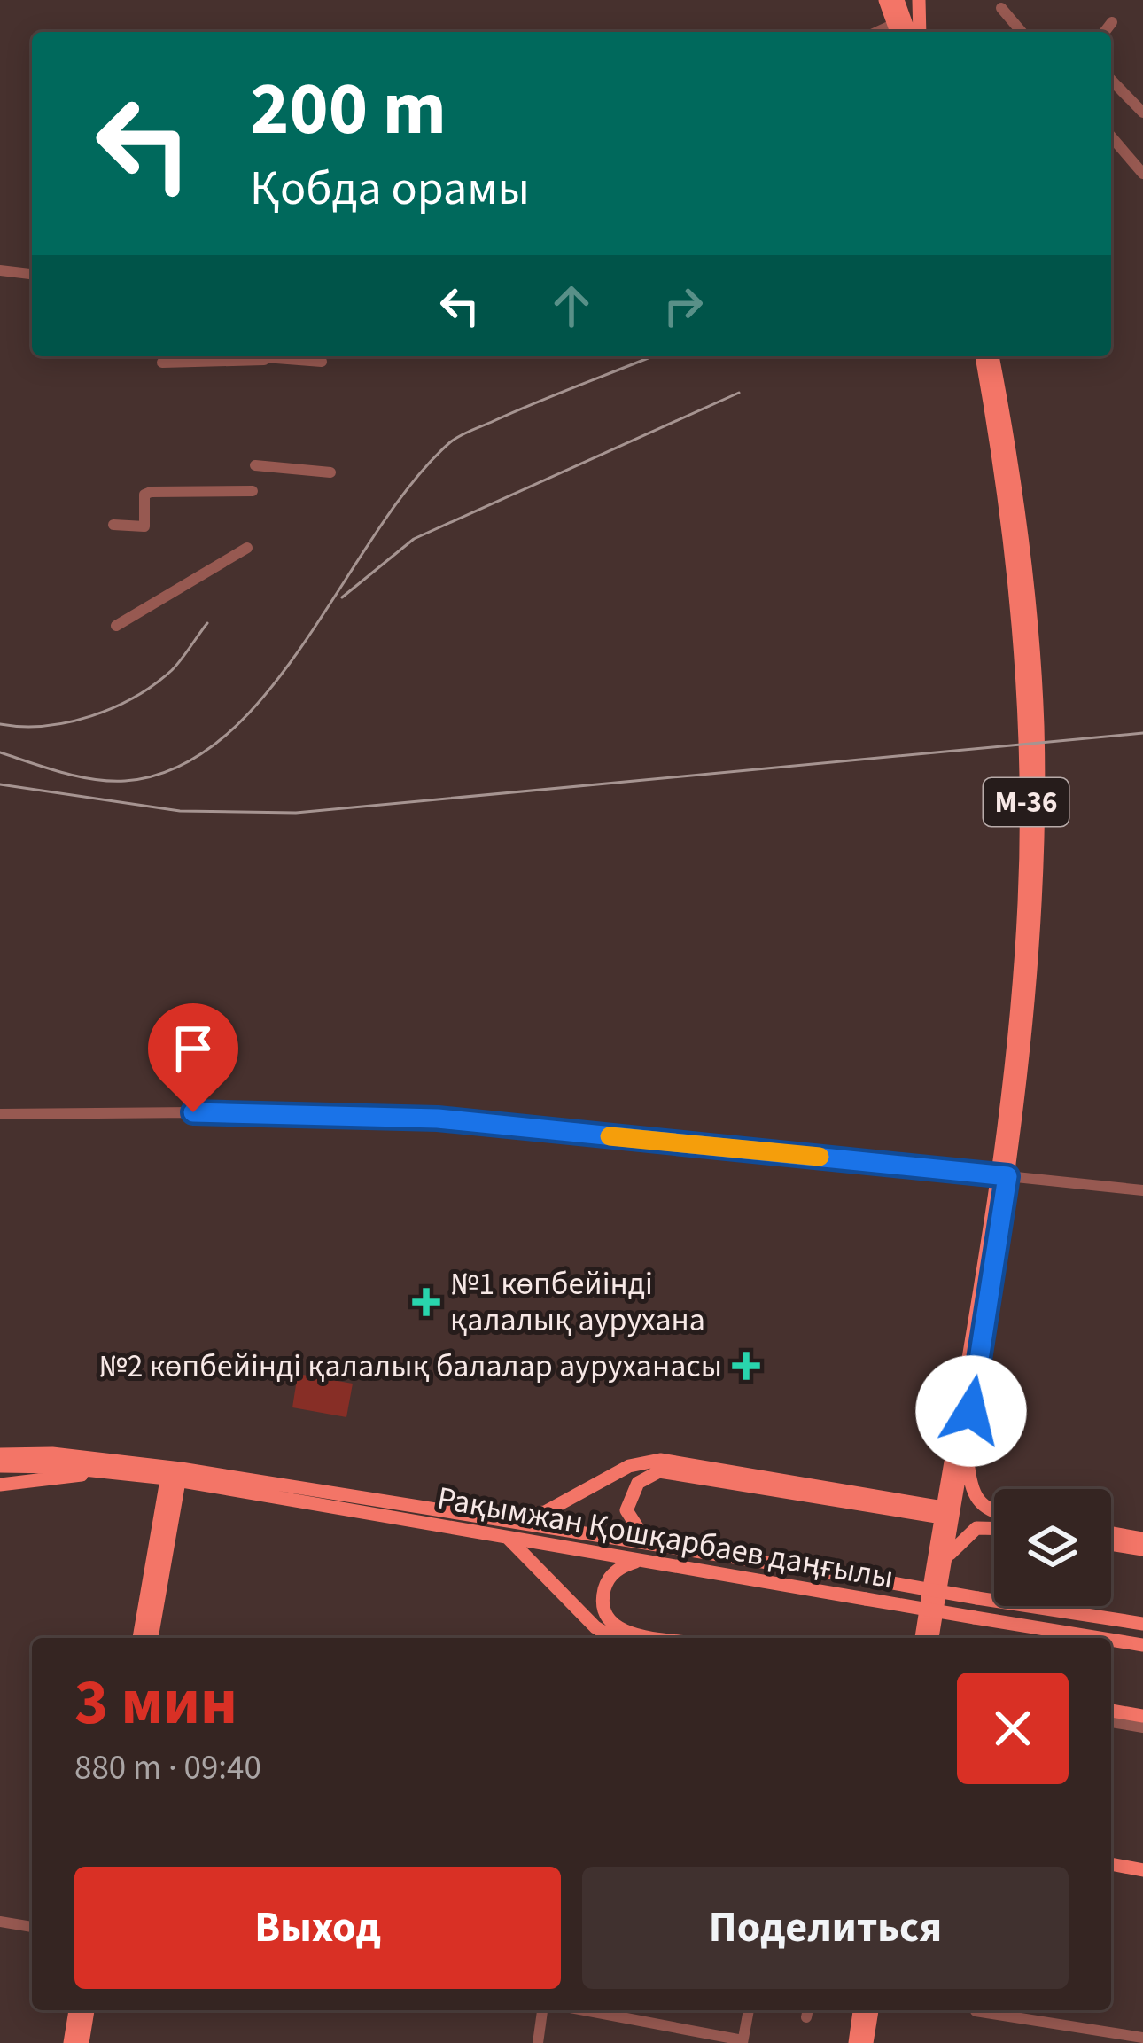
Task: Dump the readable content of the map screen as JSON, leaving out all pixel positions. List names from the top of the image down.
{
  "streets": {
    "main road": ["M-36", "Рақымжан Қошқарбаев даңғылы"]
  },
  "places": {
    "health": ["№1 көпбейінді қалалық аурухана", "№2 көпбейінді қалалық балалар ауруханасы"]
  },
  "page": {
    "turn": ["200 m", "Қобда орамы"],
    "heading": ["3 мин", "880 m · 09:40"],
    "buttons": ["Выход", "Поделиться"]
  }
}
